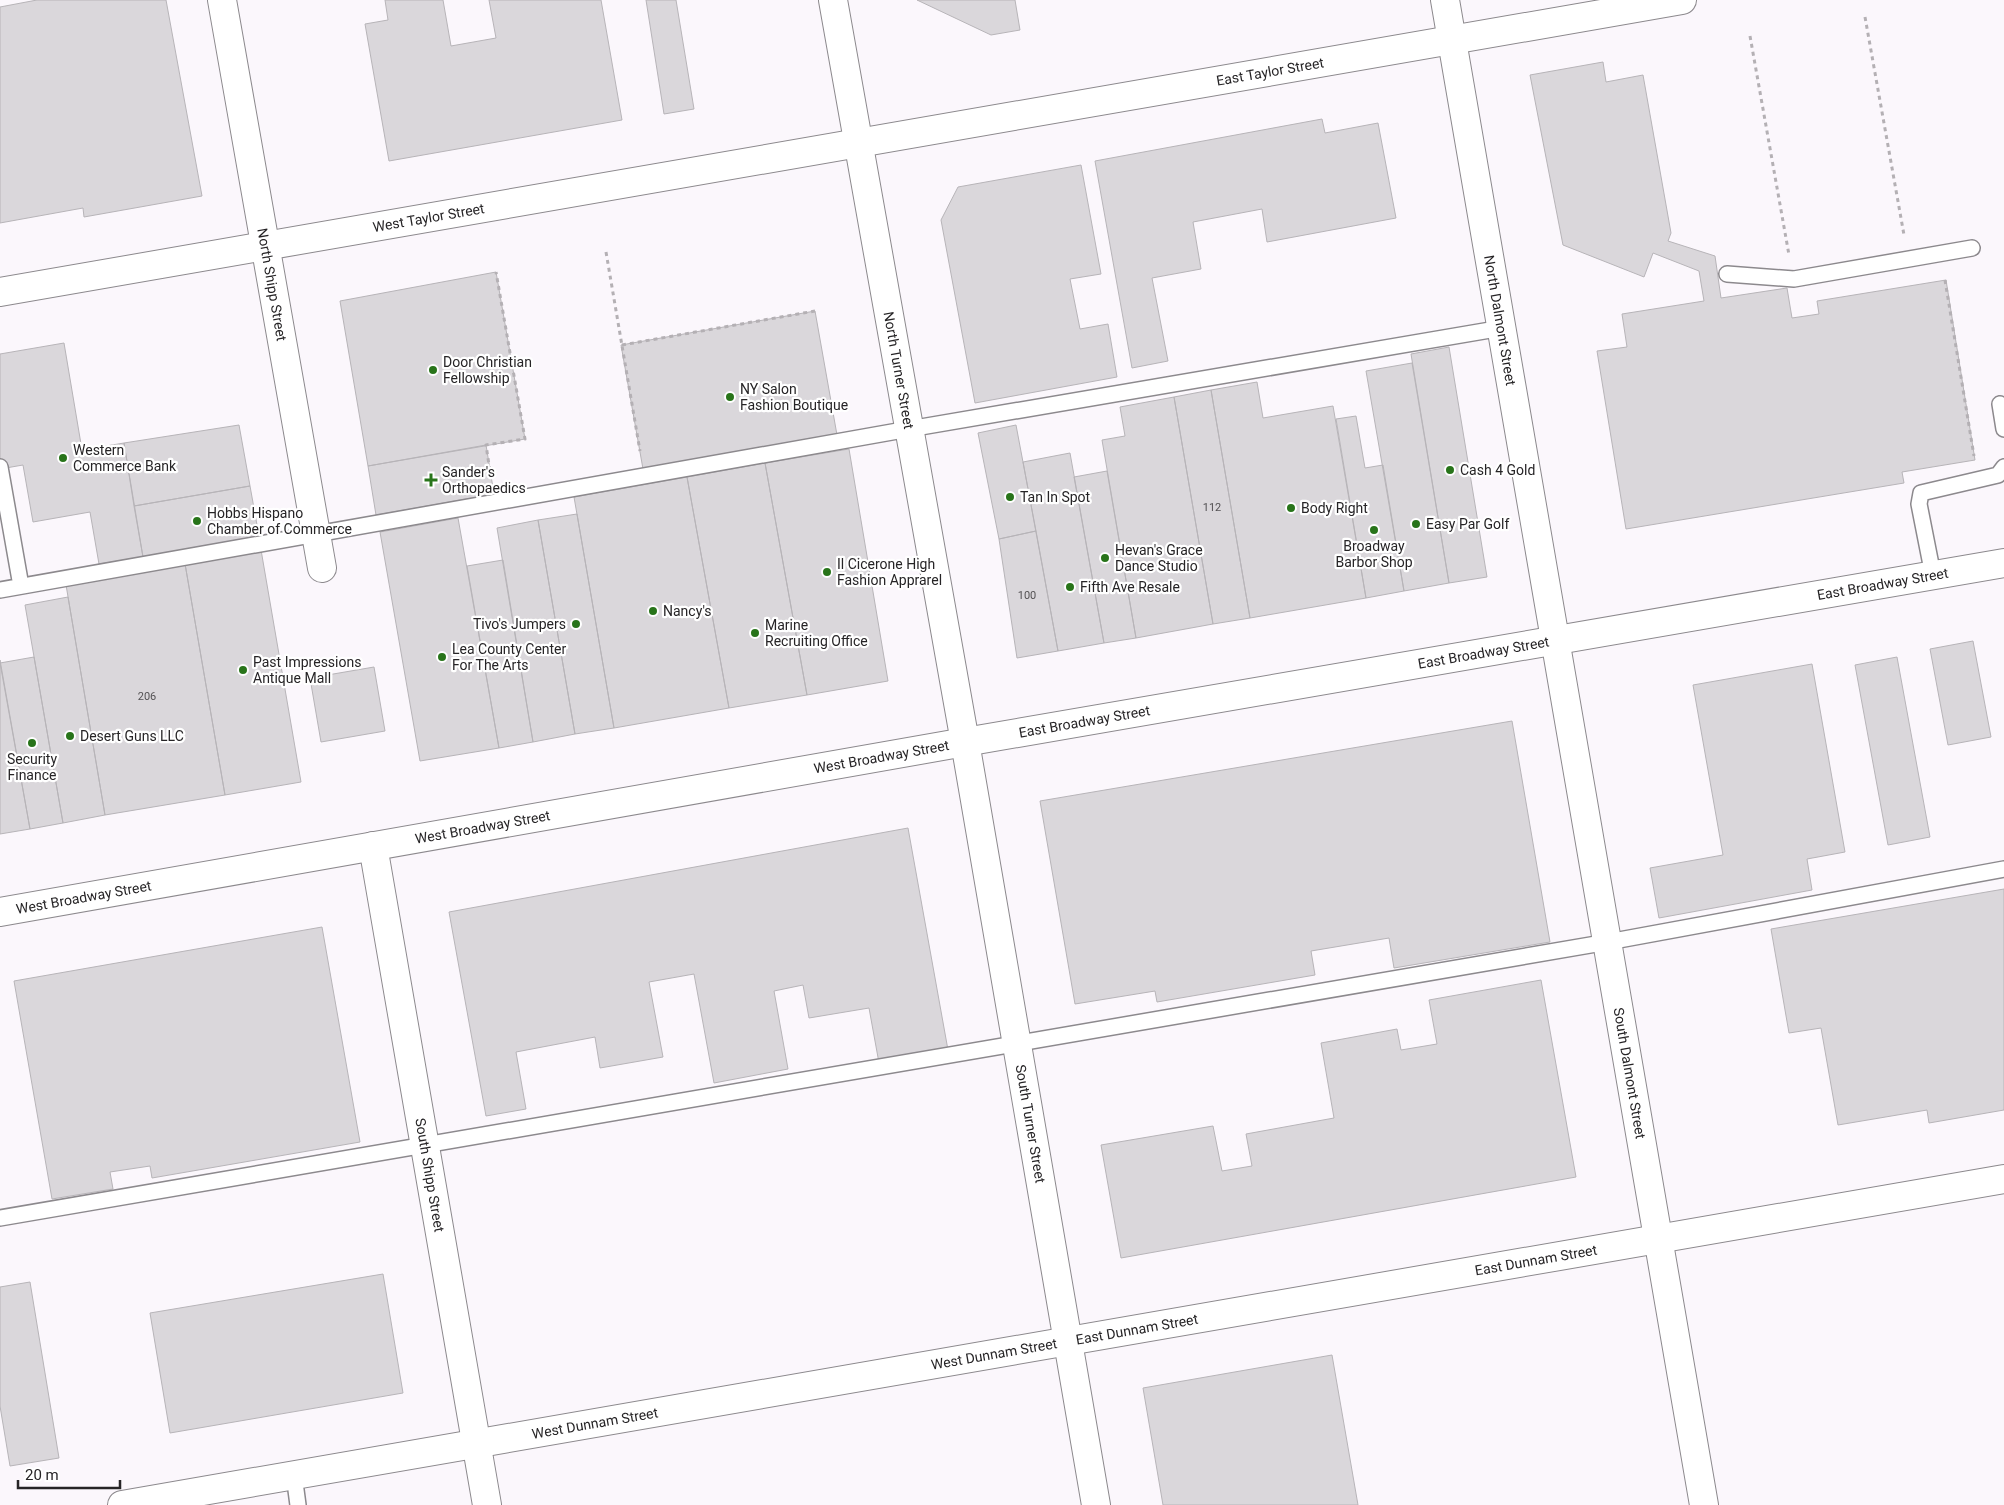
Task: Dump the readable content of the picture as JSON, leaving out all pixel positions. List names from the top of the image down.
{
  "streets": {
    "street": [
      "East Taylor Street",
      "West Taylor Street",
      "North Shipp Street",
      "North Dalmont Street",
      "North Turner Street",
      "East Broadway Street",
      "West Broadway Street",
      "South Dalmont Street",
      "South Turner Street",
      "South Shipp Street",
      "East Dunnam Street",
      "West Dunnam Street"
    ]
  },
  "crossings": [
    ["East Taylor Street", "West Taylor Street"],
    ["East Taylor Street", "North Dalmont Street"],
    ["East Taylor Street", "North Turner Street"],
    ["West Taylor Street", "North Shipp Street"],
    ["West Taylor Street", "North Turner Street"],
    ["North Dalmont Street", "East Broadway Street"],
    ["North Dalmont Street", "South Dalmont Street"],
    ["North Turner Street", "East Broadway Street"],
    ["North Turner Street", "West Broadway Street"],
    ["North Turner Street", "South Turner Street"],
    ["East Broadway Street", "West Broadway Street"],
    ["East Broadway Street", "South Dalmont Street"],
    ["East Broadway Street", "South Turner Street"],
    ["West Broadway Street", "South Turner Street"],
    ["West Broadway Street", "South Shipp Street"],
    ["South Dalmont Street", "East Dunnam Street"],
    ["South Turner Street", "East Dunnam Street"],
    ["South Turner Street", "West Dunnam Street"],
    ["South Shipp Street", "West Dunnam Street"],
    ["East Dunnam Street", "West Dunnam Street"]
  ],
  "places": {
    "other": [
      "Door Christian Fellowship",
      "NY Salon Fashion Boutique",
      "Western Commerce Bank",
      "Cash 4 Gold",
      "Tan In Spot",
      "Body Right",
      "Hobbs Hispano Chamber of Commerce",
      "Easy Par Golf",
      "Broadway Barbor Shop",
      "Hevan's Grace Dance Studio",
      "Il Cicerone High Fashion Apprarel",
      "Fifth Ave Resale",
      "Nancy's",
      "Tivo's Jumpers",
      "Marine Recruiting Office",
      "Lea County Center For The Arts",
      "Past Impressions Antique Mall",
      "Desert Guns LLC",
      "Security Finance"
    ],
    "health": ["Sander's Orthopaedics"]
  },
  "house_numbers": ["112", "100", "206"],
  "scale_bar": "20 m"
}
